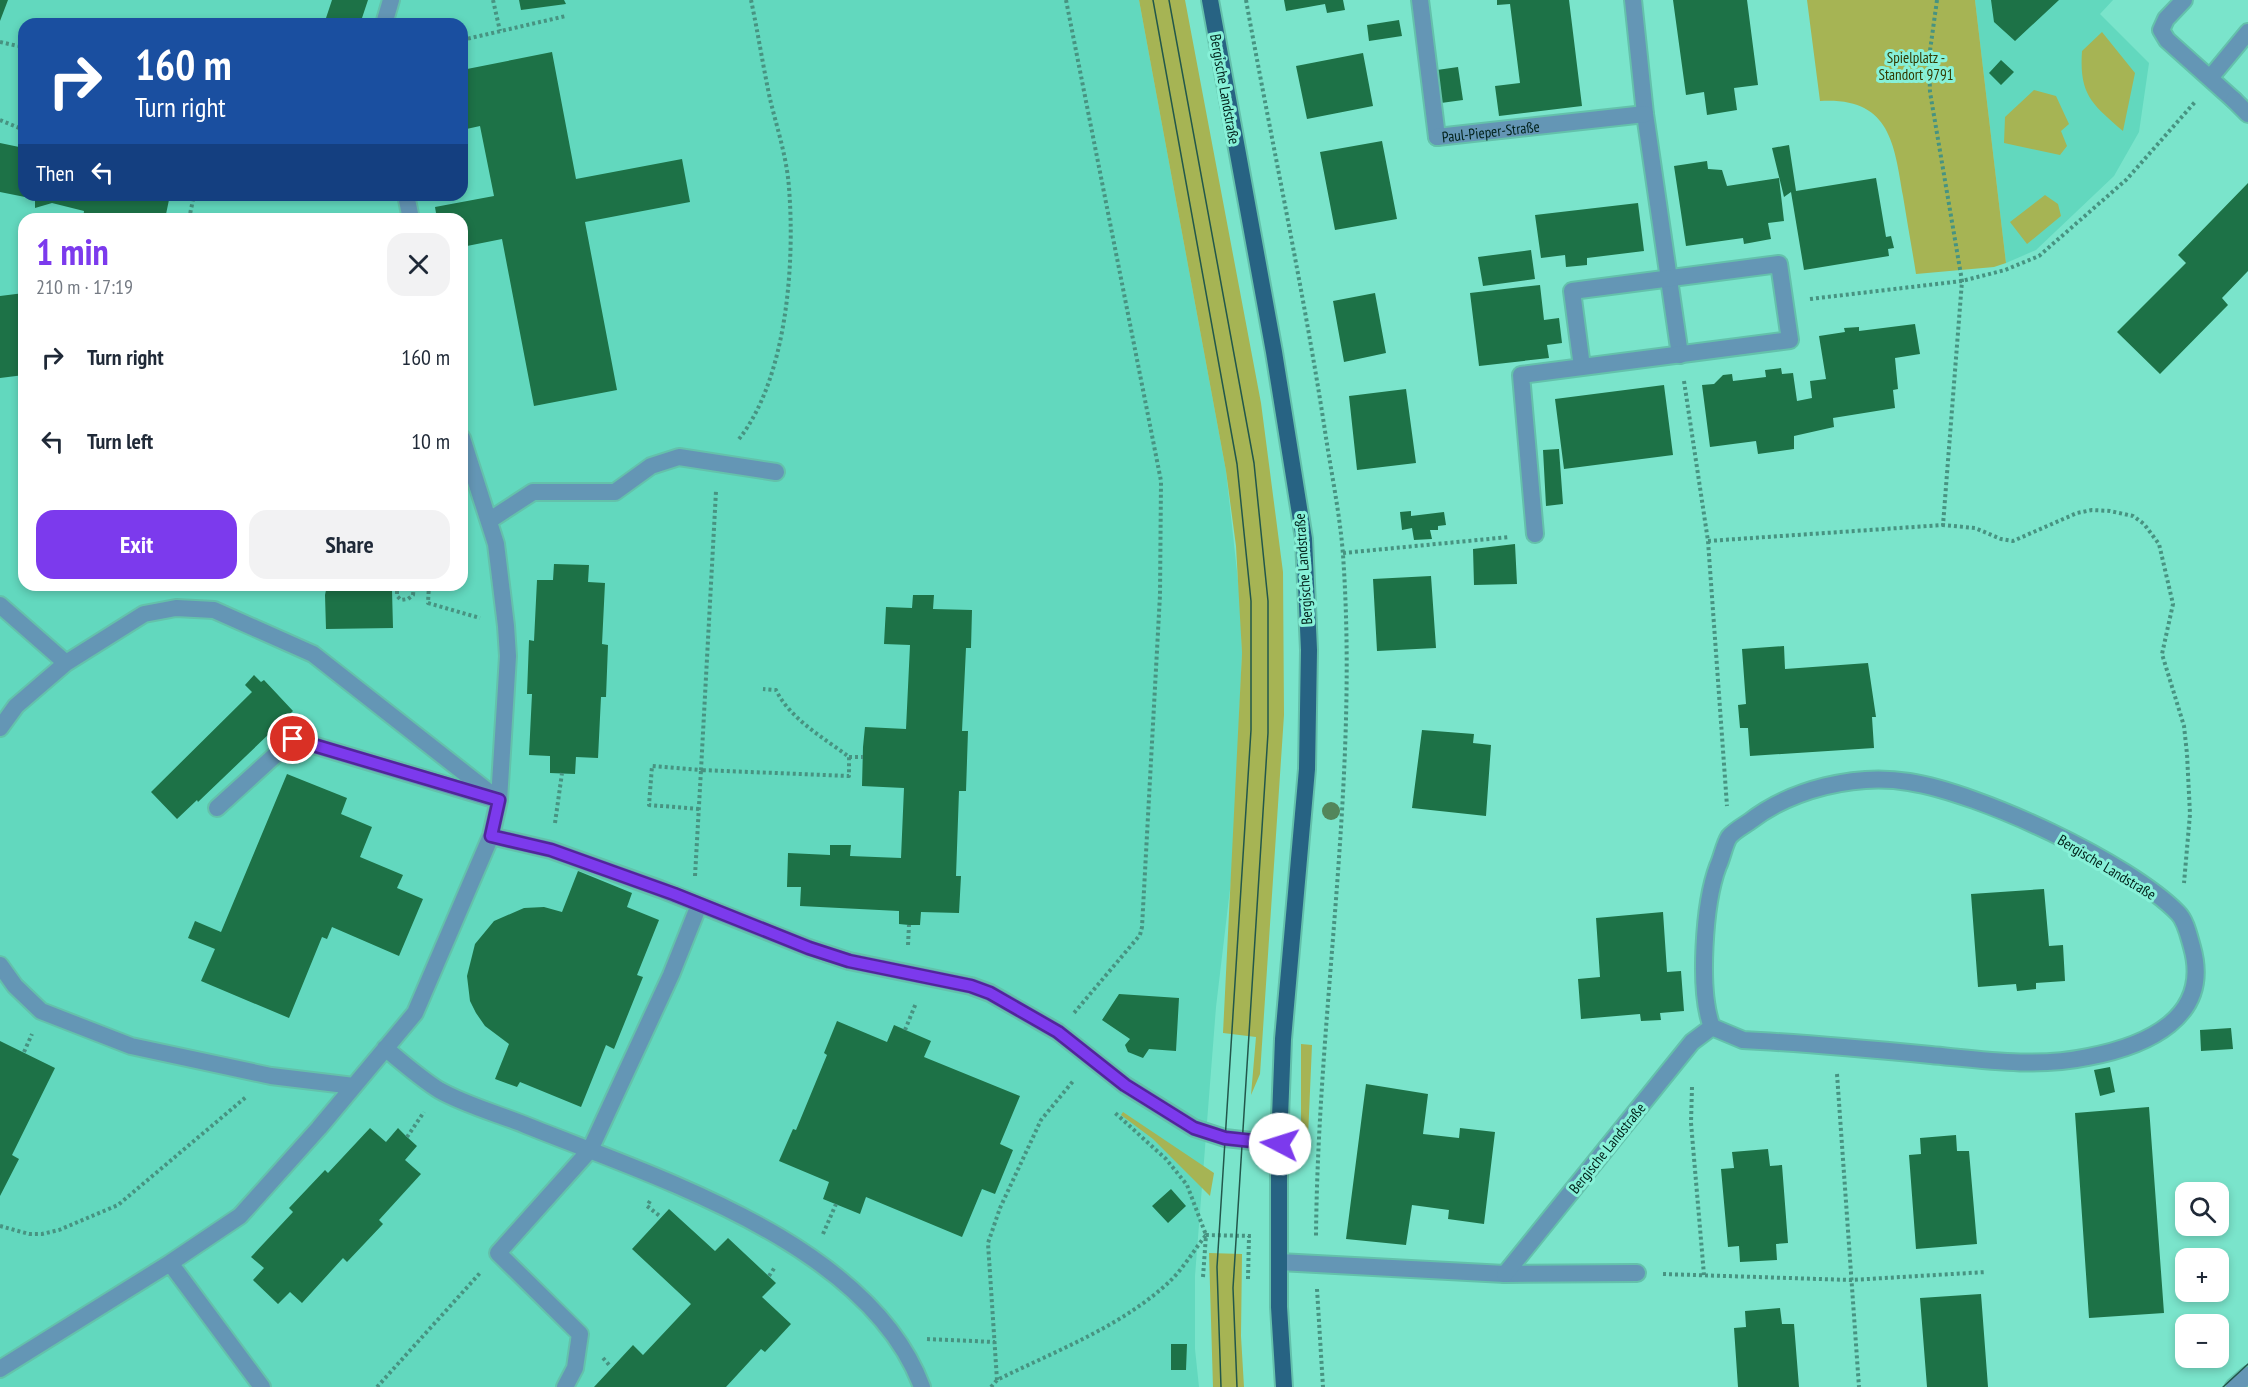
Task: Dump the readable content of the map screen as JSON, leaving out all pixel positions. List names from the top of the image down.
{
  "streets": {
    "main road": ["Bergische Landstraße"],
    "street": ["Paul-Pieper-Straße"]
  },
  "parks": ["Spielplatz - Standort 9791"],
  "page": {
    "turn": ["160 m", "Turn right"],
    "then": "Then",
    "heading": ["1 min", "210 m · 17:19"],
    "list": [
      {
        "name": "Turn right",
        "value": "160 m"
      },
      {
        "name": "Turn left",
        "value": "10 m"
      }
    ],
    "buttons": ["Exit", "Share"],
    "map_buttons": ["+", "−"]
  }
}
